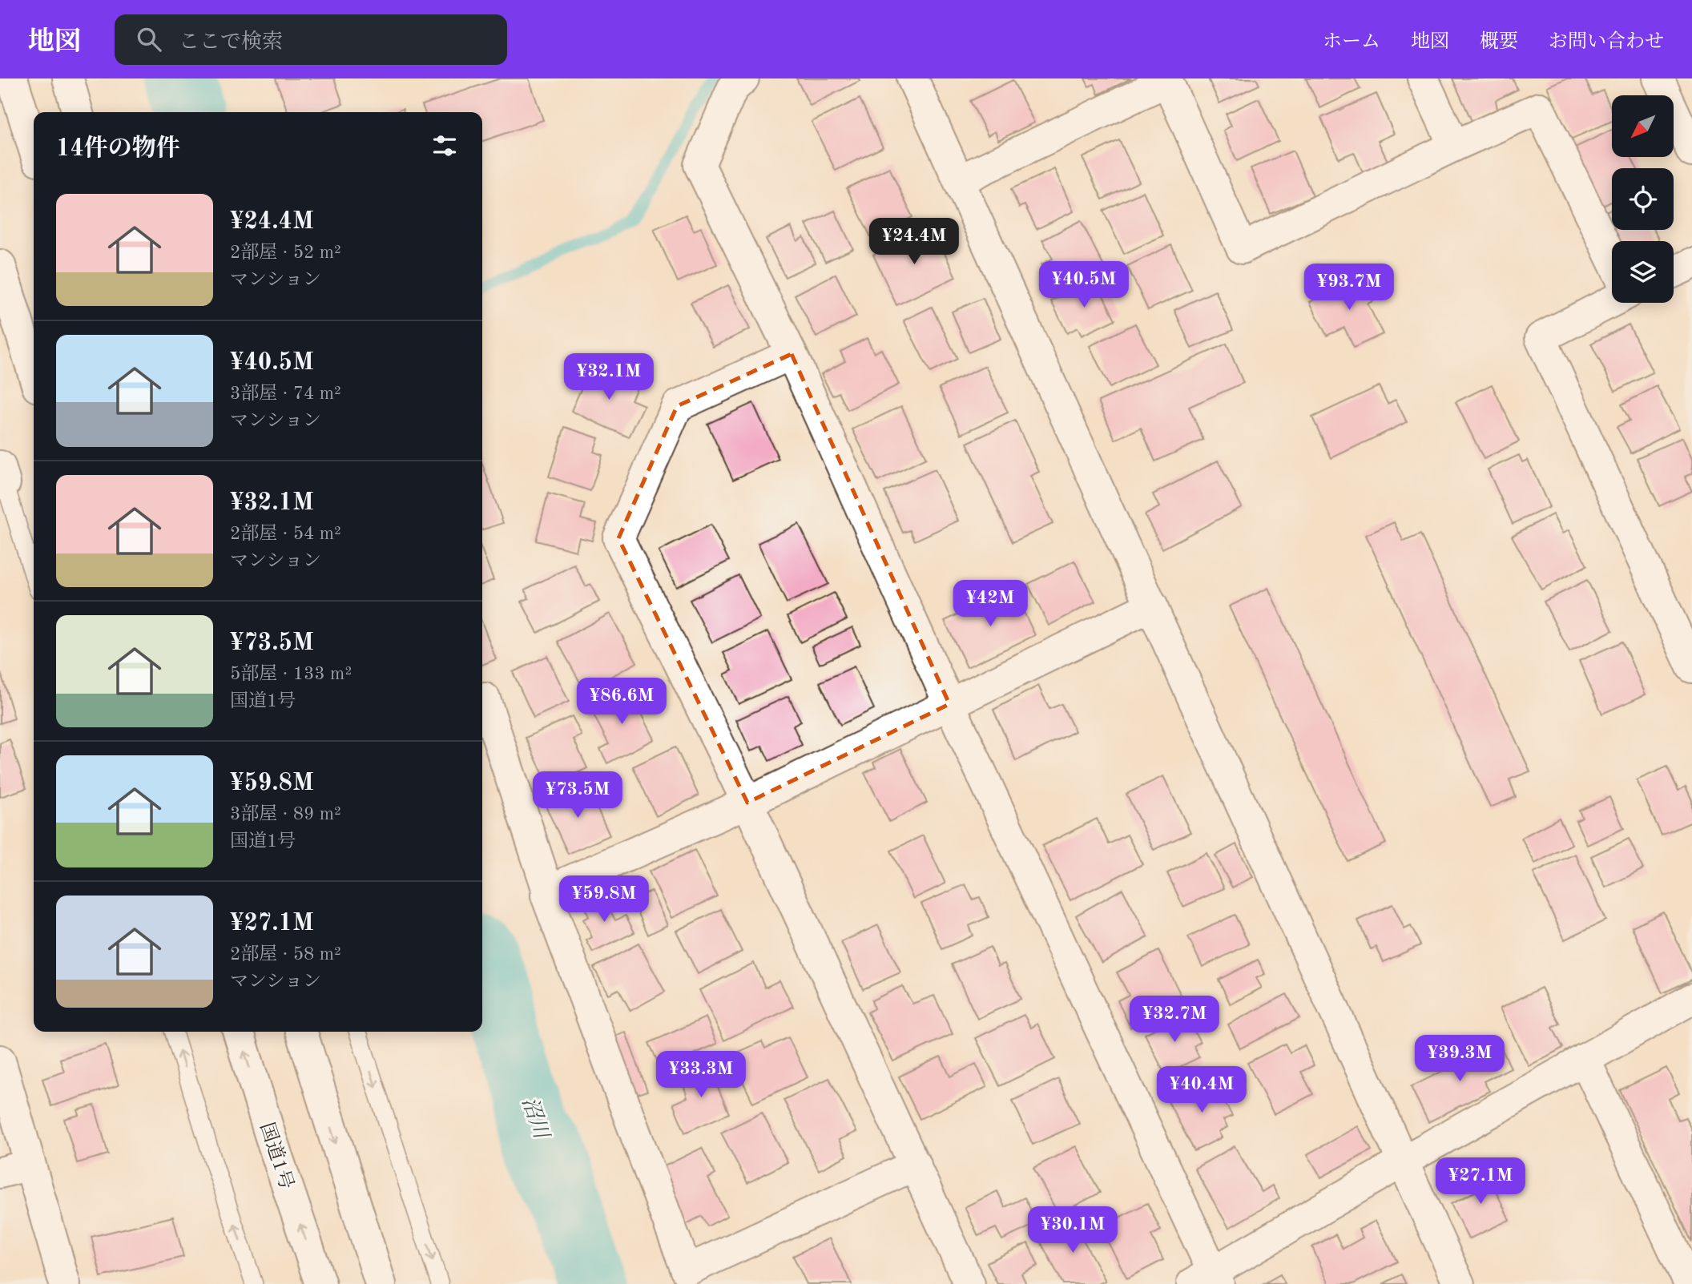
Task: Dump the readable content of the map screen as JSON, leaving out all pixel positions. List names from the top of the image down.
{
  "streets": {
    "main road": ["国道1号"]
  },
  "water": ["沼川"],
  "north": "bottom left",
  "page": {
    "header": "地図",
    "search": "ここで検索",
    "nav": [
      "ホーム",
      "地図",
      "概要",
      "お問い合わせ"
    ],
    "heading": "14件の物件",
    "list": [
      {
        "name": "¥24.4M",
        "note": "2部屋 · 52 m² · マンション"
      },
      {
        "name": "¥40.5M",
        "note": "3部屋 · 74 m² · マンション"
      },
      {
        "name": "¥32.1M",
        "note": "2部屋 · 54 m² · マンション"
      },
      {
        "name": "¥73.5M",
        "note": "5部屋 · 133 m² · 国道1号"
      },
      {
        "name": "¥59.8M",
        "note": "3部屋 · 89 m² · 国道1号"
      },
      {
        "name": "¥27.1M",
        "note": "2部屋 · 58 m² · マンション"
      }
    ],
    "price": [
      "¥24.4M",
      "¥40.5M",
      "¥93.7M",
      "¥32.1M",
      "¥42M",
      "¥86.6M",
      "¥73.5M",
      "¥59.8M",
      "¥32.7M",
      "¥39.3M",
      "¥33.3M",
      "¥40.4M",
      "¥27.1M",
      "¥30.1M"
    ]
  }
}
